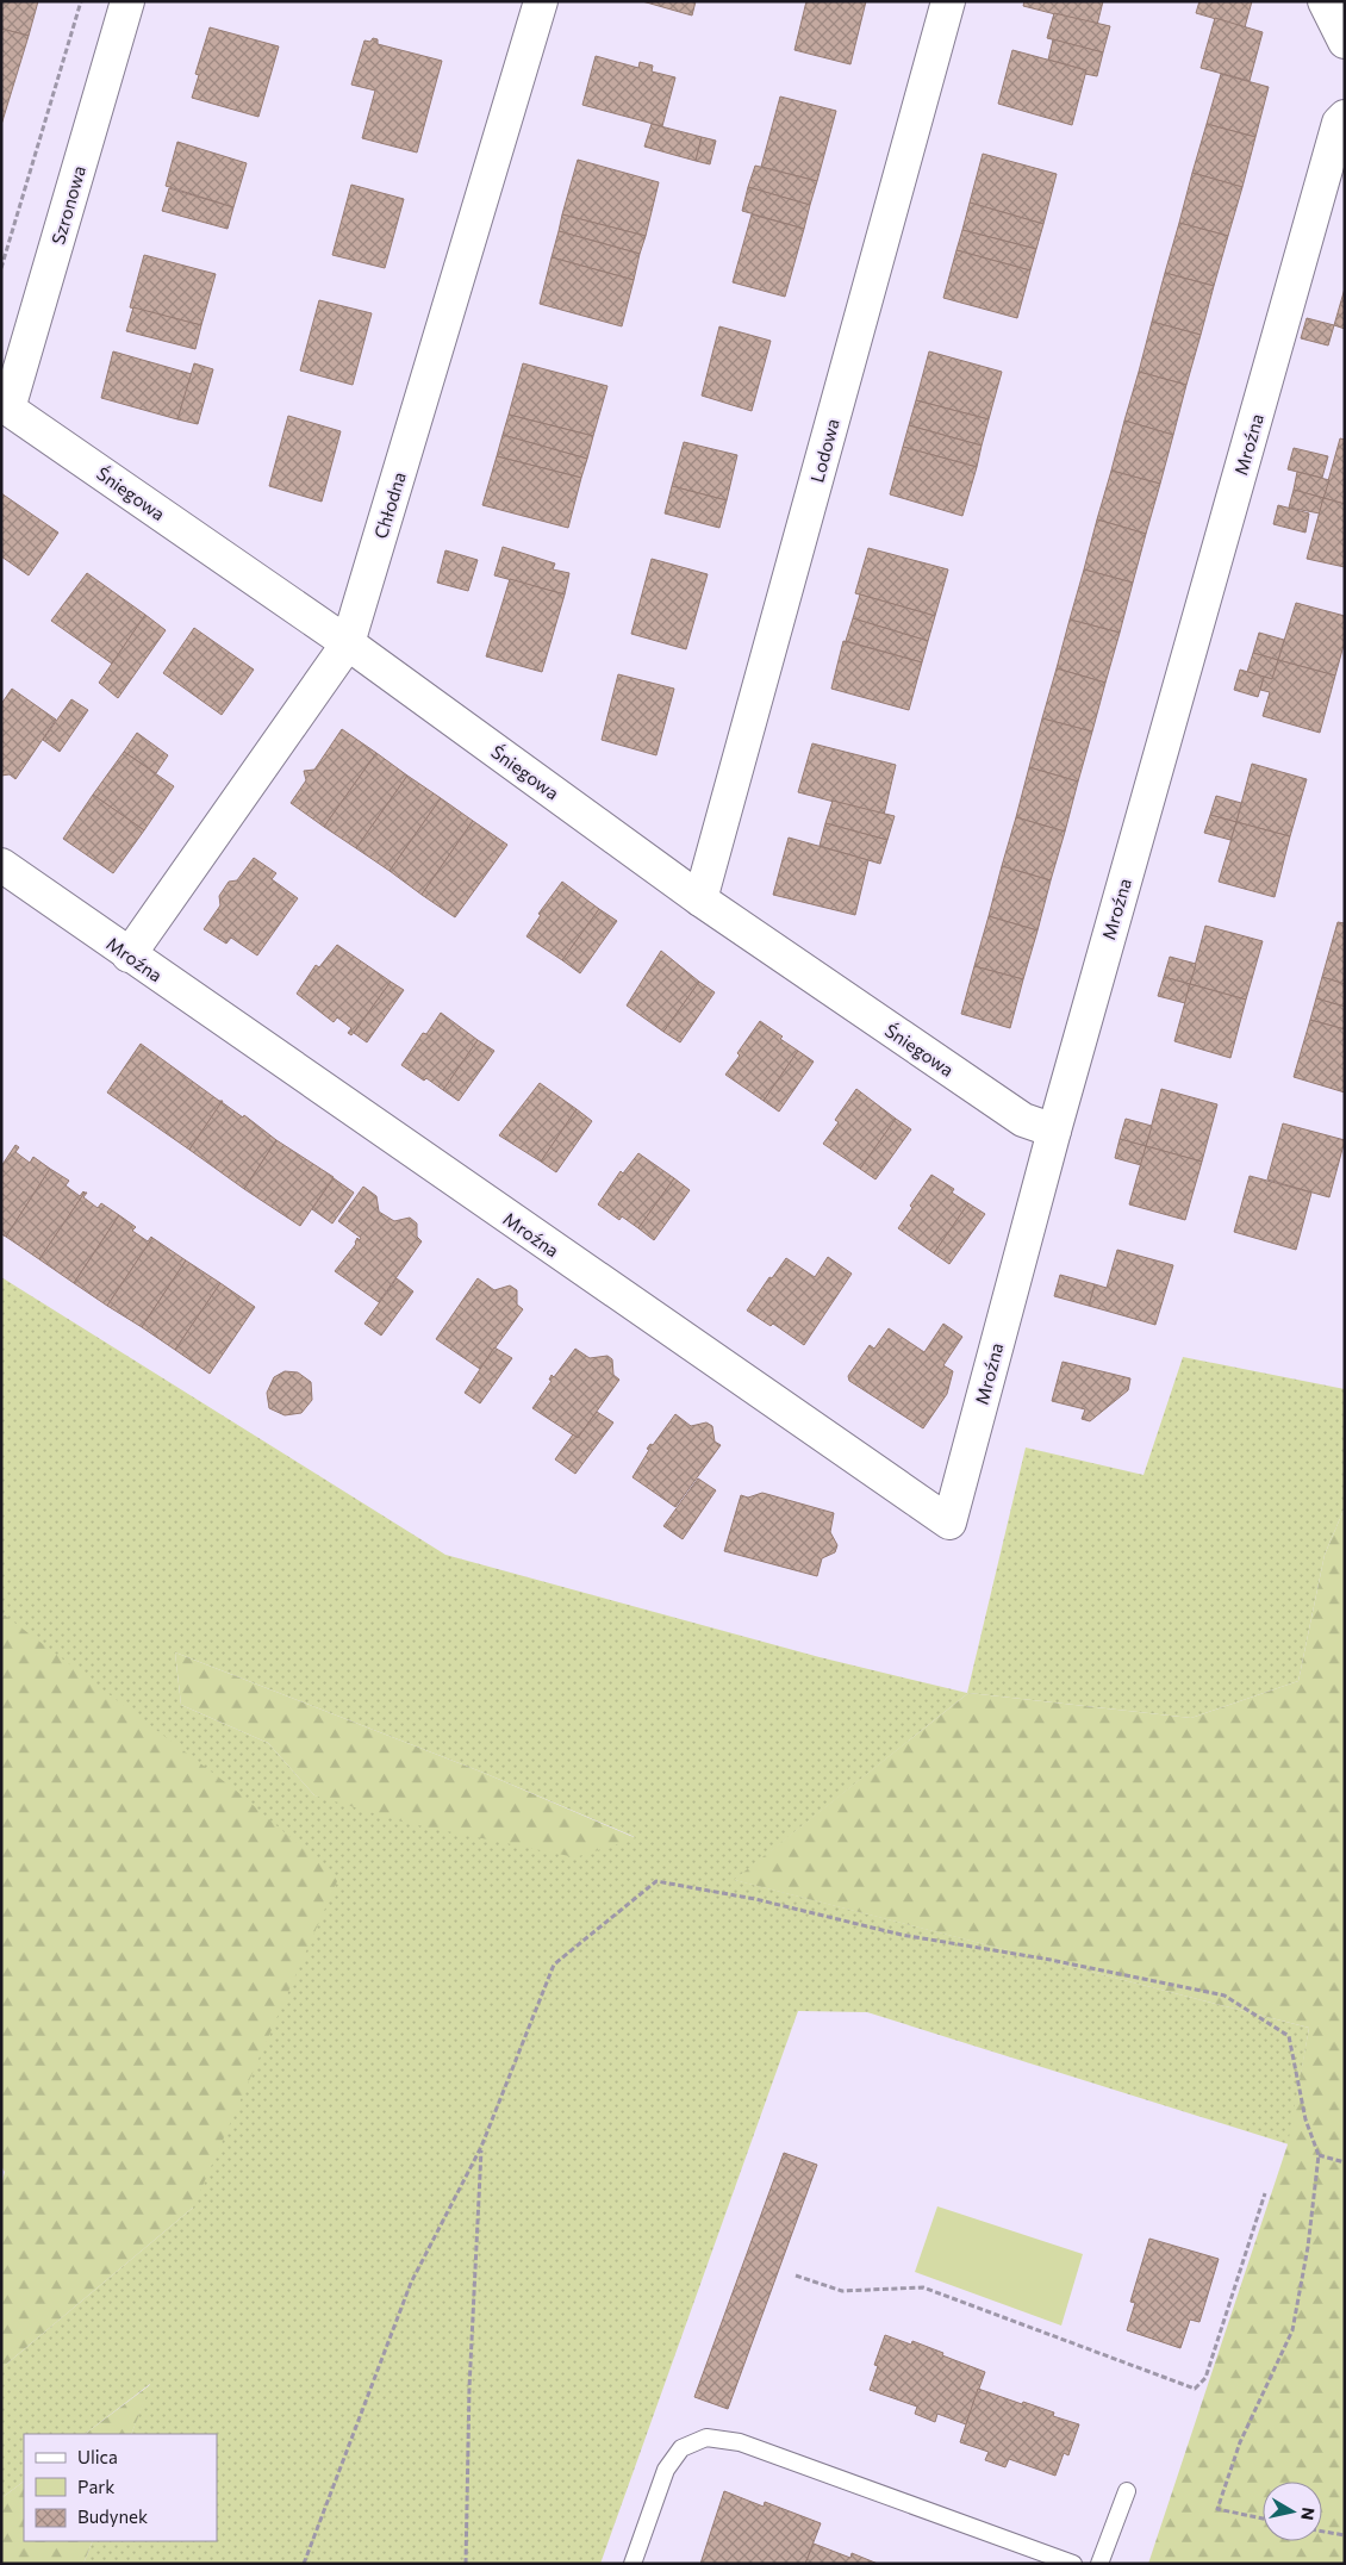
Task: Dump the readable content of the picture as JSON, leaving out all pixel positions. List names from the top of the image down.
{
  "streets": {
    "street": [
      "Szronowa",
      "Mroźna",
      "Lodowa",
      "Śniegowa",
      "Chłodna"
    ]
  },
  "crossings": [
    ["Szronowa", "Śniegowa"],
    ["Mroźna", "Śniegowa"],
    ["Mroźna", "Chłodna"],
    ["Lodowa", "Śniegowa"],
    ["Śniegowa", "Chłodna"]
  ],
  "legend": ["Ulica", "Park", "Budynek"],
  "north": "right"
}
